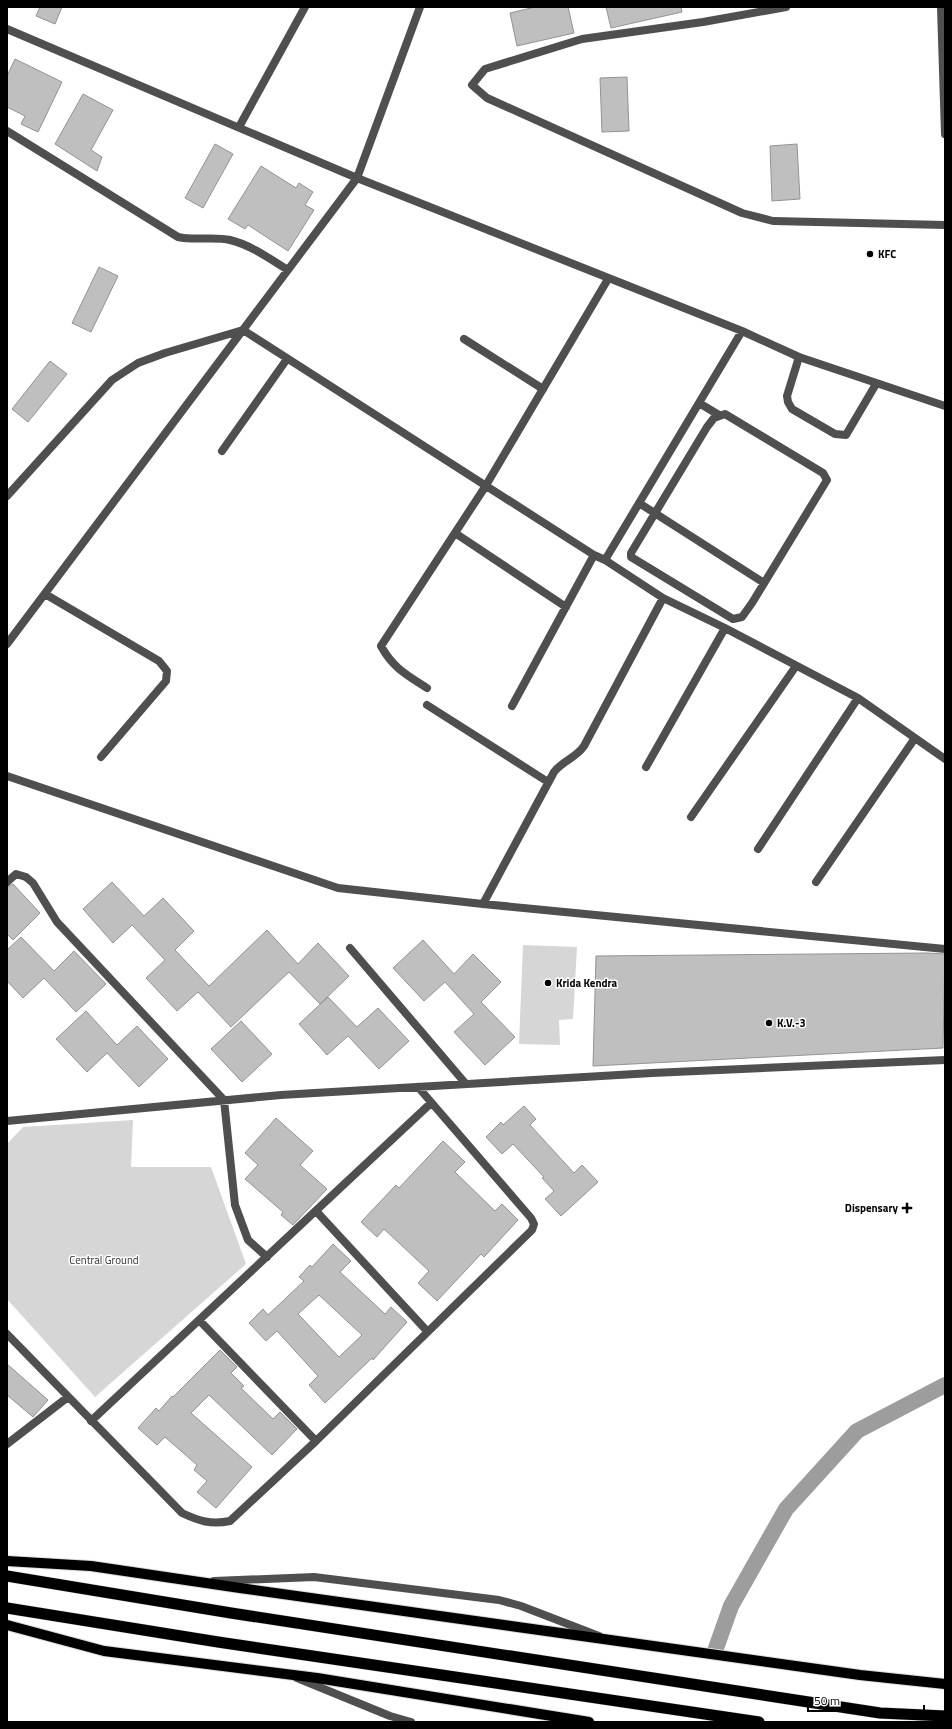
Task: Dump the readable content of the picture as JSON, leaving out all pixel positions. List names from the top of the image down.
{
  "parks": ["Central Ground"],
  "places": {
    "other": ["KFC", "Krida Kendra", "K.V.-3"],
    "health": ["Dispensary"]
  },
  "scale_bar": "50 m"
}
